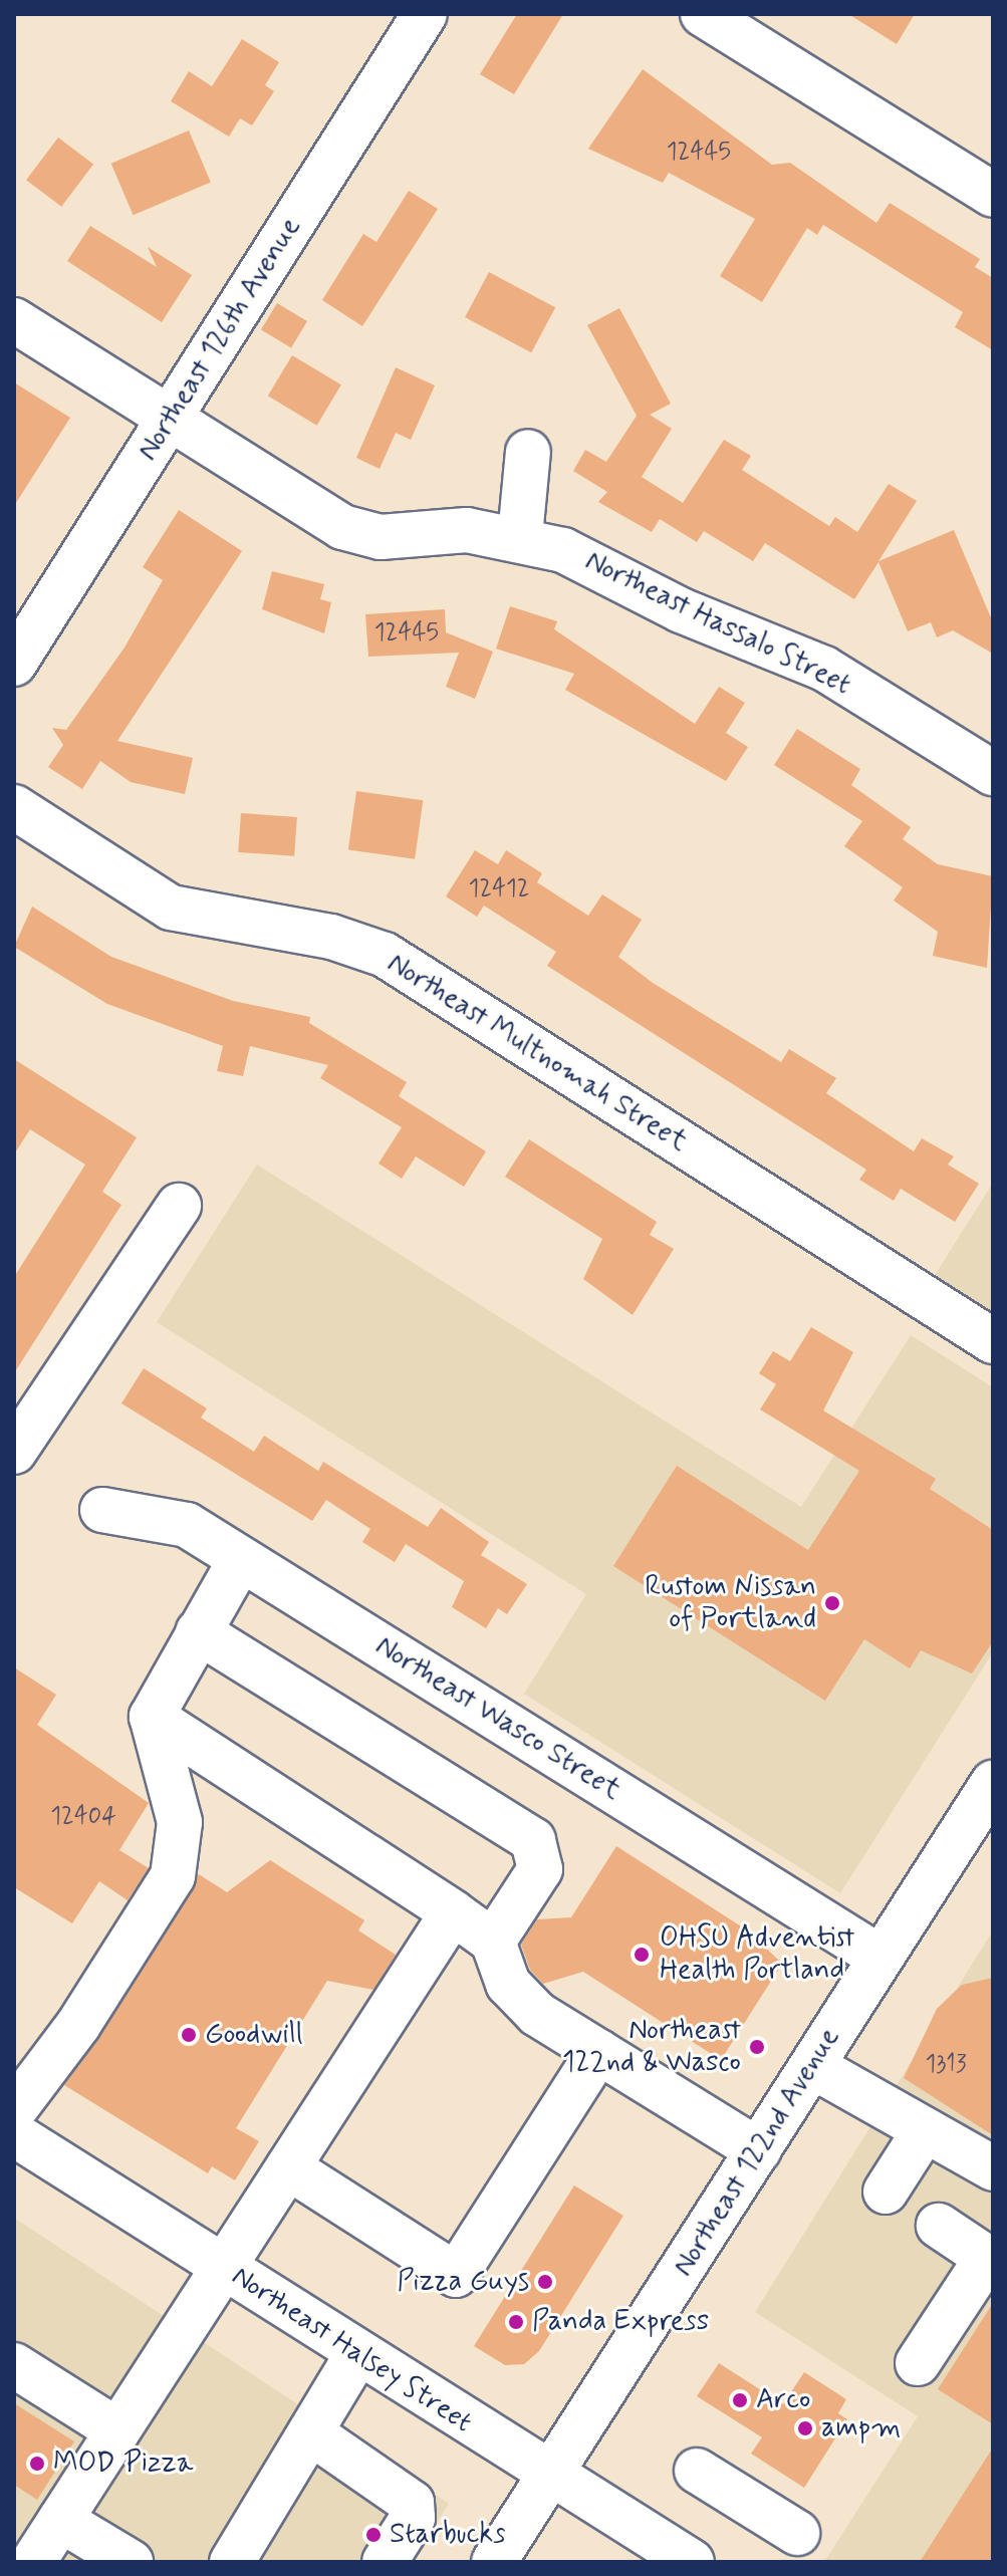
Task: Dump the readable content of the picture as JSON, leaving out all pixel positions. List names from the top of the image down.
{
  "streets": {
    "street": [
      "Northeast 126th Avenue",
      "Northeast Hassalo Street",
      "Northeast Multnomah Street",
      "Northeast Wasco Street",
      "Northeast 122nd Avenue",
      "Northeast Halsey Street"
    ]
  },
  "crossings": [
    ["Northeast 126th Avenue", "Northeast Hassalo Street"],
    ["Northeast Wasco Street", "Northeast 122nd Avenue"],
    ["Northeast 122nd Avenue", "Northeast Halsey Street"]
  ],
  "places": [
    "Rustom Nissan of Portland",
    "OHSU Adventist Health Portland",
    "Goodwill",
    "Northeast 122nd & Wasco",
    "Pizza Guys",
    "Panda Express",
    "Arco",
    "ampm",
    "MOD Pizza",
    "Starbucks"
  ],
  "house_numbers": [
    "12445",
    "12445",
    "12412",
    "12404",
    "1313"
  ]
}
